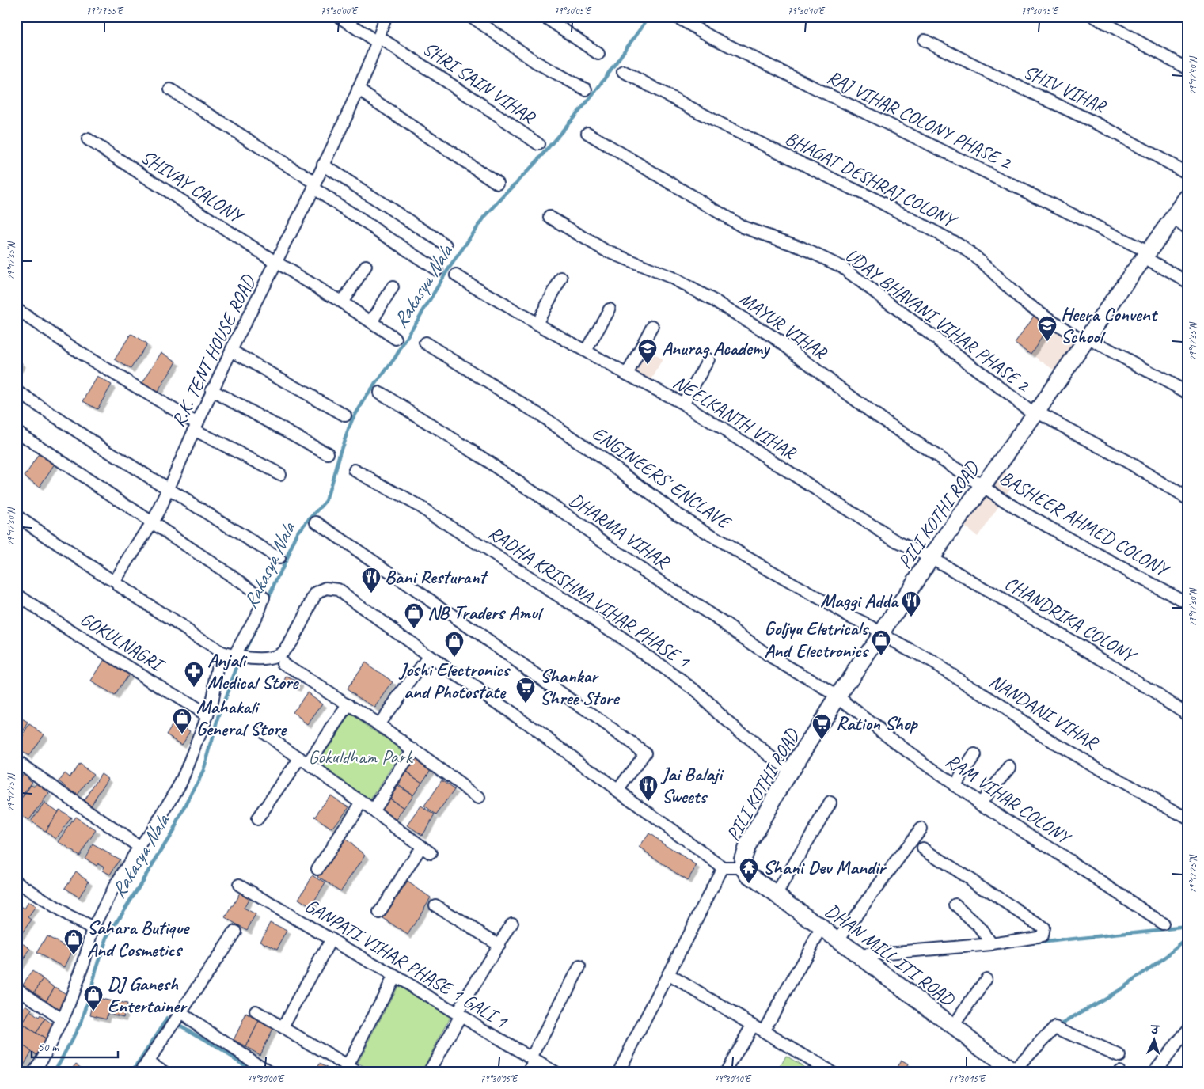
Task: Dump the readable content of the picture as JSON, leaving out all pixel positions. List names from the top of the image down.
{
  "streets": {
    "street": [
      "SHRI SAIN VIHAR",
      "SHIV VIHAR",
      "RAJ VIHAR COLONY PHASE 2",
      "BHAGAT DESHRAJ COLONY",
      "SHIVAY CALONY",
      "UDAY BHAVANI VIHAR PHASE 2",
      "MAYUR VIHAR",
      "R.K. TENT HOUSE ROAD",
      "NEELKANTH VIHAR",
      "ENGINEERS' ENCLAVE",
      "PILI KOTHI ROAD",
      "BASHEER AHMED COLONY",
      "DHARMA VIHAR",
      "RADHA KRISHNA VIHAR PHASE 1",
      "CHANDRIKA COLONY",
      "GOKULNAGRI",
      "NANDANI VIHAR",
      "RAM VIHAR COLONY",
      "DHAN MILL ITI ROAD",
      "GANPATI VIHAR PHASE 1 GALI 1"
    ]
  },
  "crossings": [
    ["SHRI SAIN VIHAR", "R.K. TENT HOUSE ROAD"],
    ["RAJ VIHAR COLONY PHASE 2", "PILI KOTHI ROAD"],
    ["BHAGAT DESHRAJ COLONY", "PILI KOTHI ROAD"],
    ["SHIVAY CALONY", "R.K. TENT HOUSE ROAD"],
    ["UDAY BHAVANI VIHAR PHASE 2", "PILI KOTHI ROAD"],
    ["MAYUR VIHAR", "PILI KOTHI ROAD"],
    ["MAYUR VIHAR", "BASHEER AHMED COLONY"],
    ["NEELKANTH VIHAR", "PILI KOTHI ROAD"],
    ["NEELKANTH VIHAR", "CHANDRIKA COLONY"],
    ["ENGINEERS' ENCLAVE", "PILI KOTHI ROAD"],
    ["ENGINEERS' ENCLAVE", "NANDANI VIHAR"],
    ["PILI KOTHI ROAD", "BASHEER AHMED COLONY"],
    ["PILI KOTHI ROAD", "DHARMA VIHAR"],
    ["PILI KOTHI ROAD", "RADHA KRISHNA VIHAR PHASE 1"],
    ["PILI KOTHI ROAD", "CHANDRIKA COLONY"],
    ["PILI KOTHI ROAD", "NANDANI VIHAR"],
    ["PILI KOTHI ROAD", "RAM VIHAR COLONY"],
    ["PILI KOTHI ROAD", "DHAN MILL ITI ROAD"],
    ["DHARMA VIHAR", "RAM VIHAR COLONY"]
  ],
  "water": ["Rakasya Nala"],
  "parks": ["Gokuldham Park"],
  "places": {
    "school or university": ["Heera Convent School", "Anurag Academy"],
    "restaurant": ["Bani Resturant", "Maggi Adda", "Jai Balaji Sweets"],
    "shop": [
      "NB Traders Amul",
      "Goljyu Eletricals And Electronics",
      "Joshi Electronics and Photostate",
      "Mahakali General Store",
      "Sahara Butique And Cosmetics",
      "DJ Ganesh Entertainer"
    ],
    "pharmacy": ["Anjali Medical Store"],
    "supermarket": ["Shankar Shree Store", "Ration Shop"],
    "temple": ["Shani Dev Mandir"]
  },
  "scale_bar": "50 m",
  "north": "top",
  "coordinates": [
    "79°29'55\"E",
    "79°30'00\"E",
    "79°30'05\"E",
    "79°30'10\"E",
    "79°30'15\"E",
    "29°12'40\"N",
    "29°12'35\"N",
    "29°12'30\"N",
    "29°12'25\"N"
  ]
}
